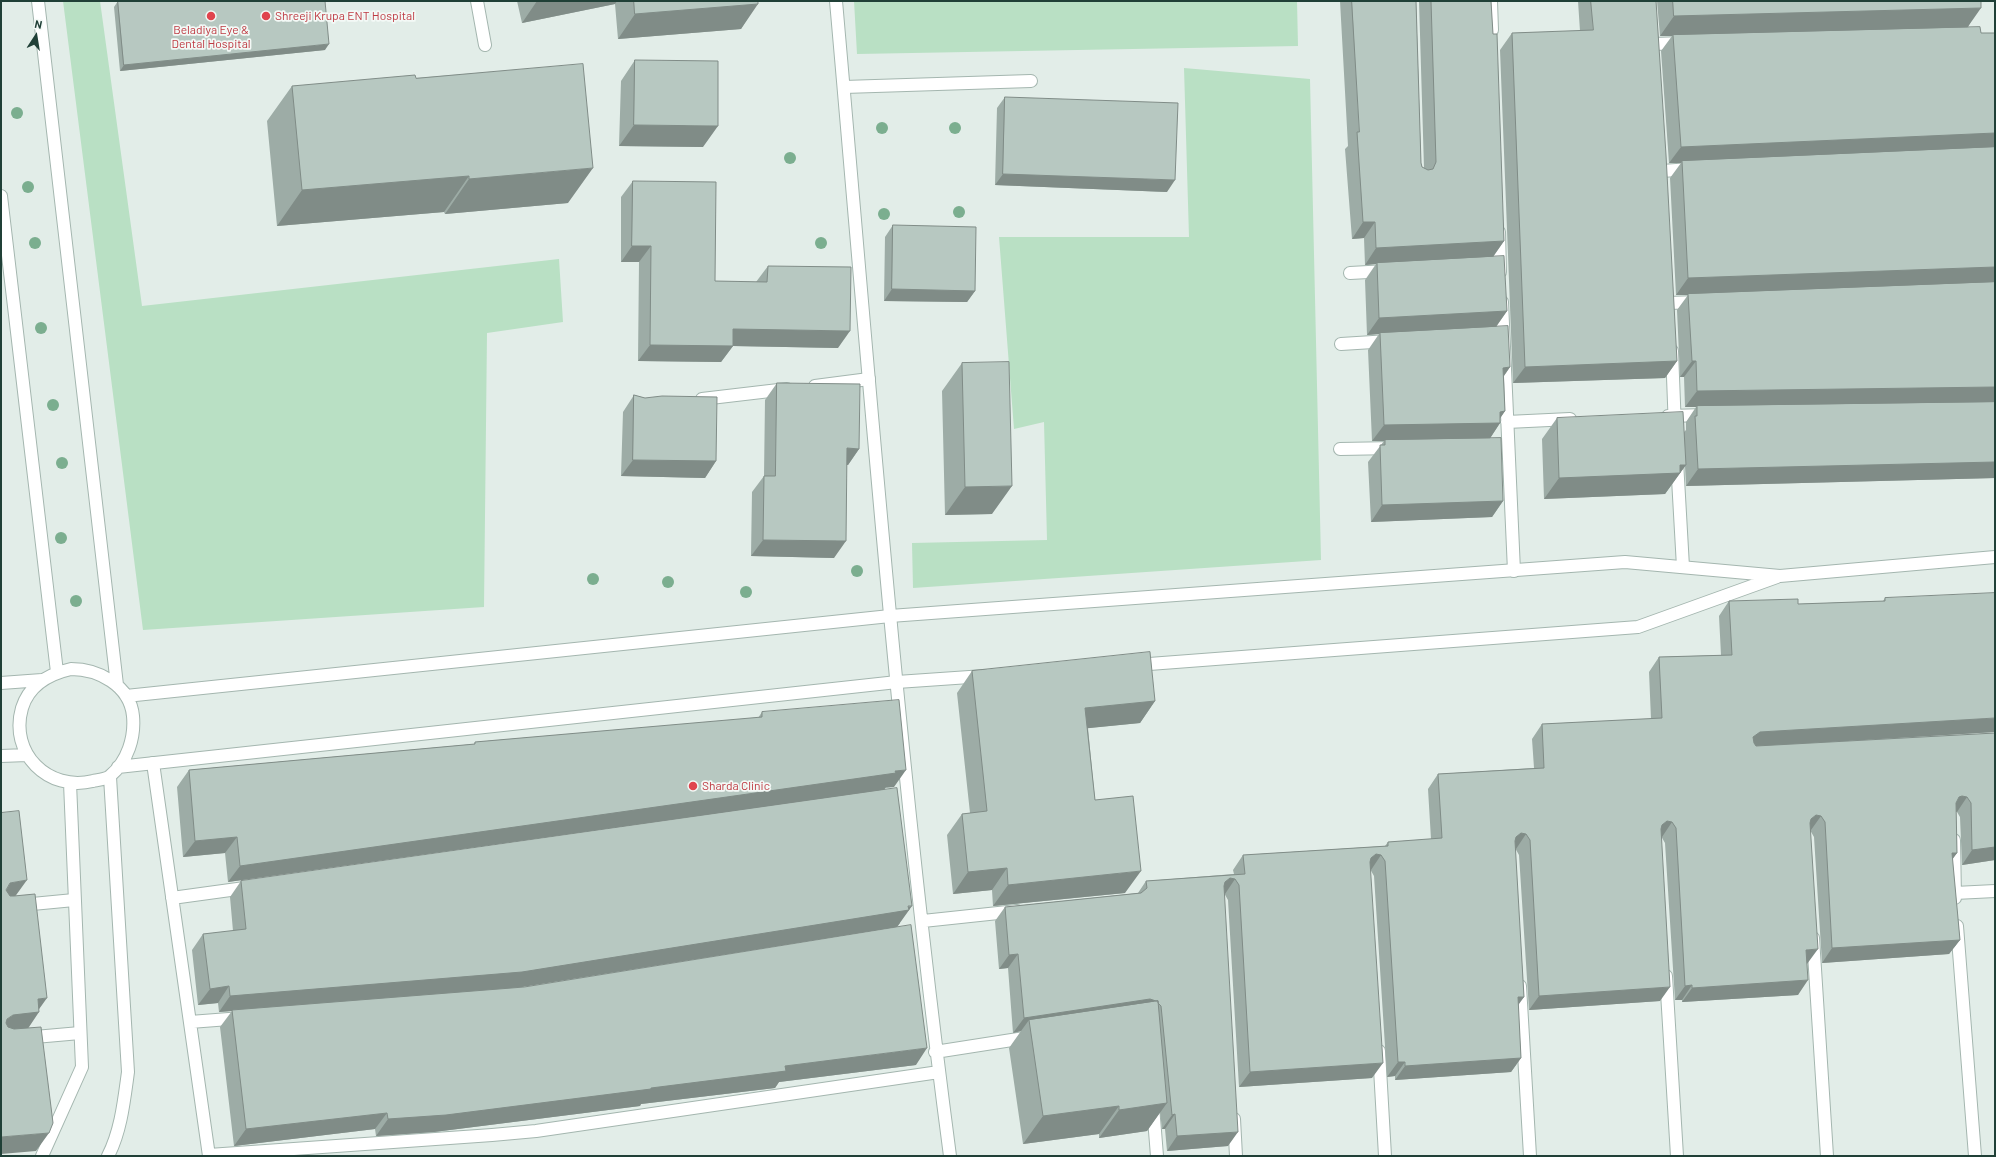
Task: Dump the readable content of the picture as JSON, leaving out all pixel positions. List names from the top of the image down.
{
  "places": ["Beladiya Eye & Dental Hospital", "Shreeji Krupa ENT Hospital", "Sharda Clinic"],
  "north": "top"
}
